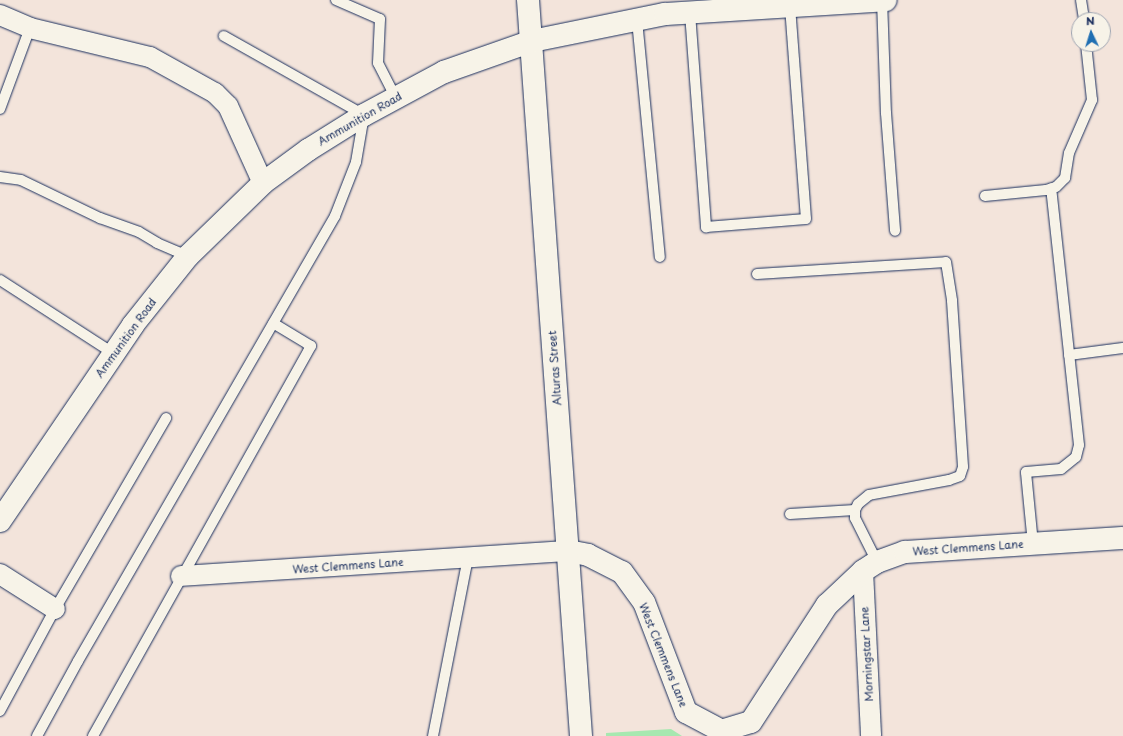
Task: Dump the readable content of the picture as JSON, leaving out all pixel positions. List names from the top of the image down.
{
  "streets": {
    "street": [
      "Ammunition Road",
      "Alturas Street",
      "West Clemmens Lane",
      "Morningstar Lane"
    ]
  },
  "crossings": [
    ["Ammunition Road", "Alturas Street"],
    ["Alturas Street", "West Clemmens Lane"],
    ["West Clemmens Lane", "Morningstar Lane"]
  ],
  "north": "top"
}
